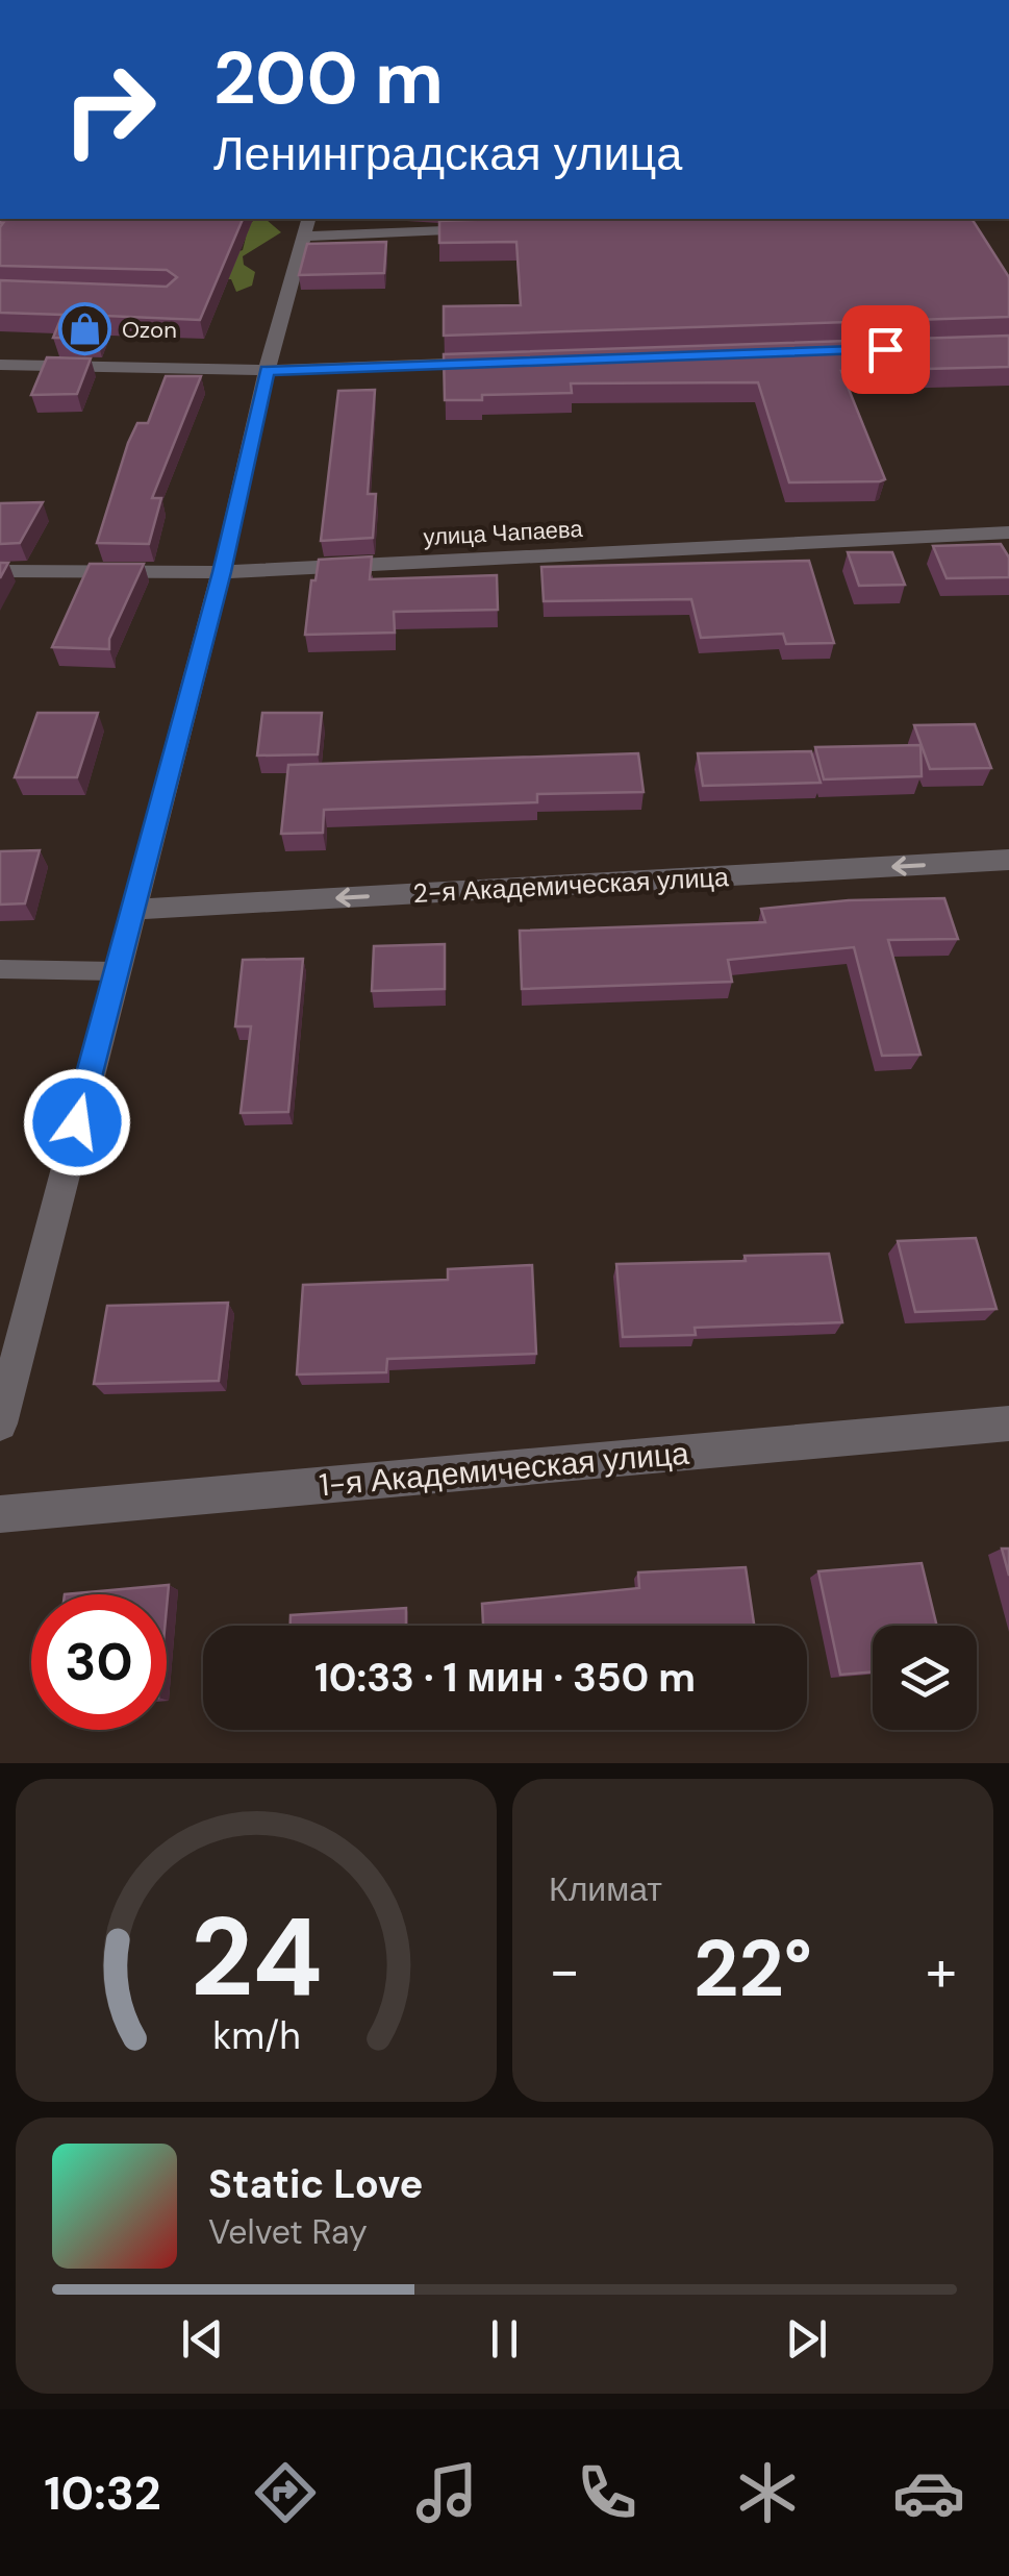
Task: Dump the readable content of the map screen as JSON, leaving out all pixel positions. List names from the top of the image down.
{
  "streets": {
    "street": ["улица Чапаева", "2-я Академическая улица", "1-я Академическая улица"]
  },
  "one_way": ["2-я Академическая улица"],
  "places": {
    "shop": ["Ozon"]
  },
  "page": {
    "turn": ["200 m", "Ленинградская улица"],
    "limit": "30",
    "trip": "10:33 · 1 мин · 350 m",
    "tile": "Климат",
    "heat": ["−", "22°", "+"],
    "song": ["Static Love", "Velvet Ray"],
    "tabs": "10:32",
    "gauge": ["24", "km/h"]
  }
}
